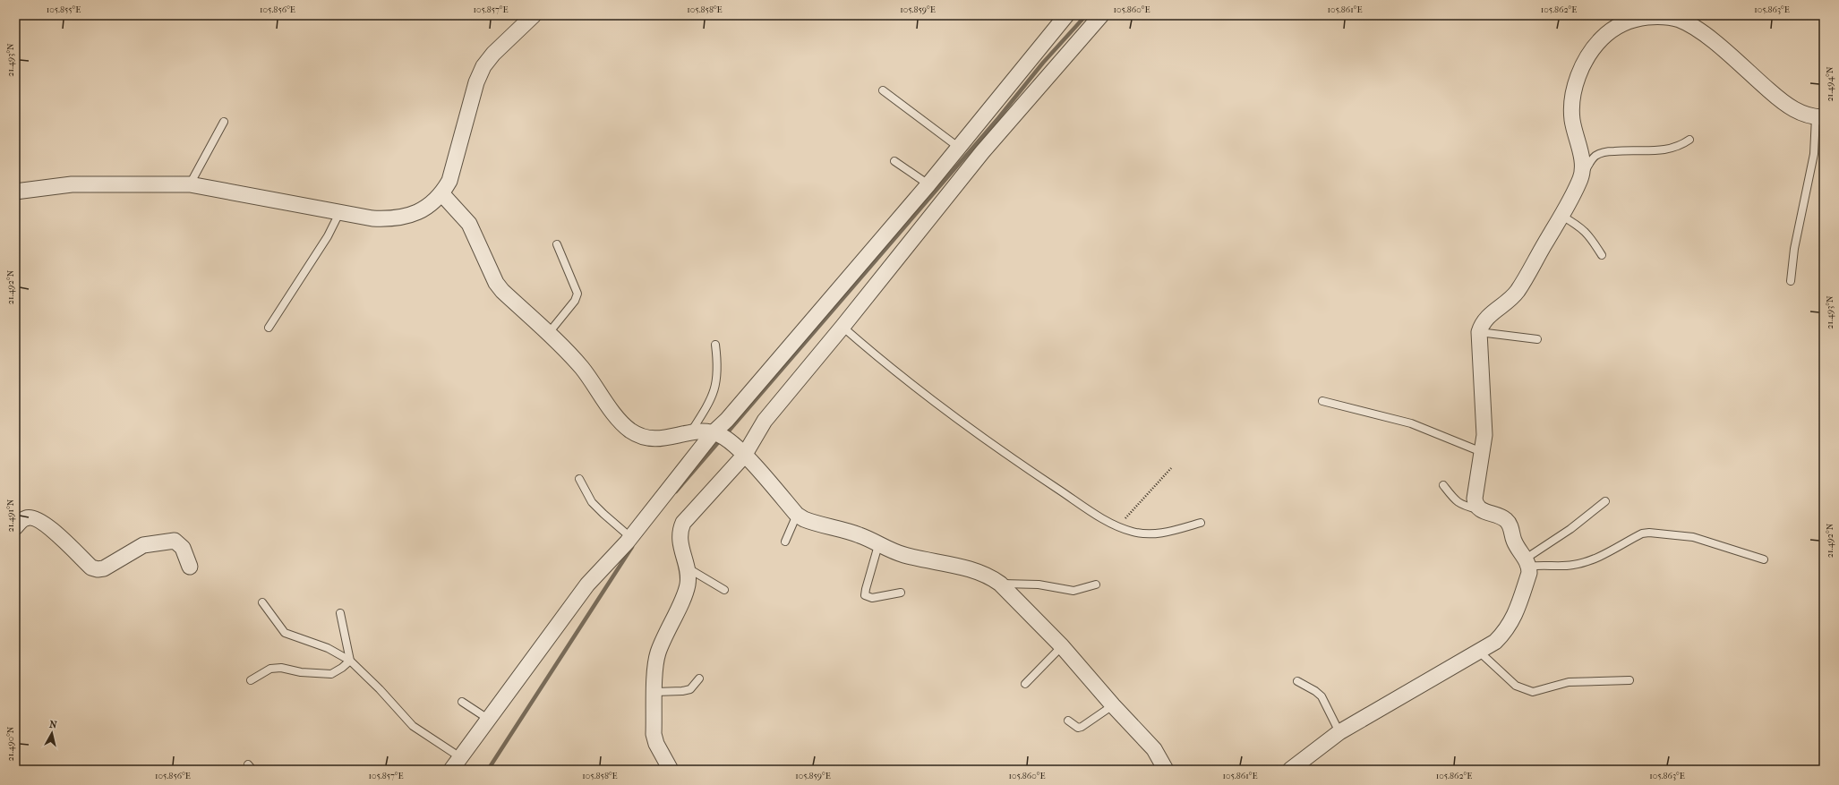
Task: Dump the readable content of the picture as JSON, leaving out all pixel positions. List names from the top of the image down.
{
  "north": "top",
  "coordinates": [
    "105.855°E",
    "105.856°E",
    "105.857°E",
    "105.858°E",
    "105.859°E",
    "105.860°E",
    "105.861°E",
    "105.862°E",
    "105.863°E",
    "21.493°N",
    "21.494°N",
    "21.492°N",
    "21.491°N",
    "21.490°N"
  ]
}
